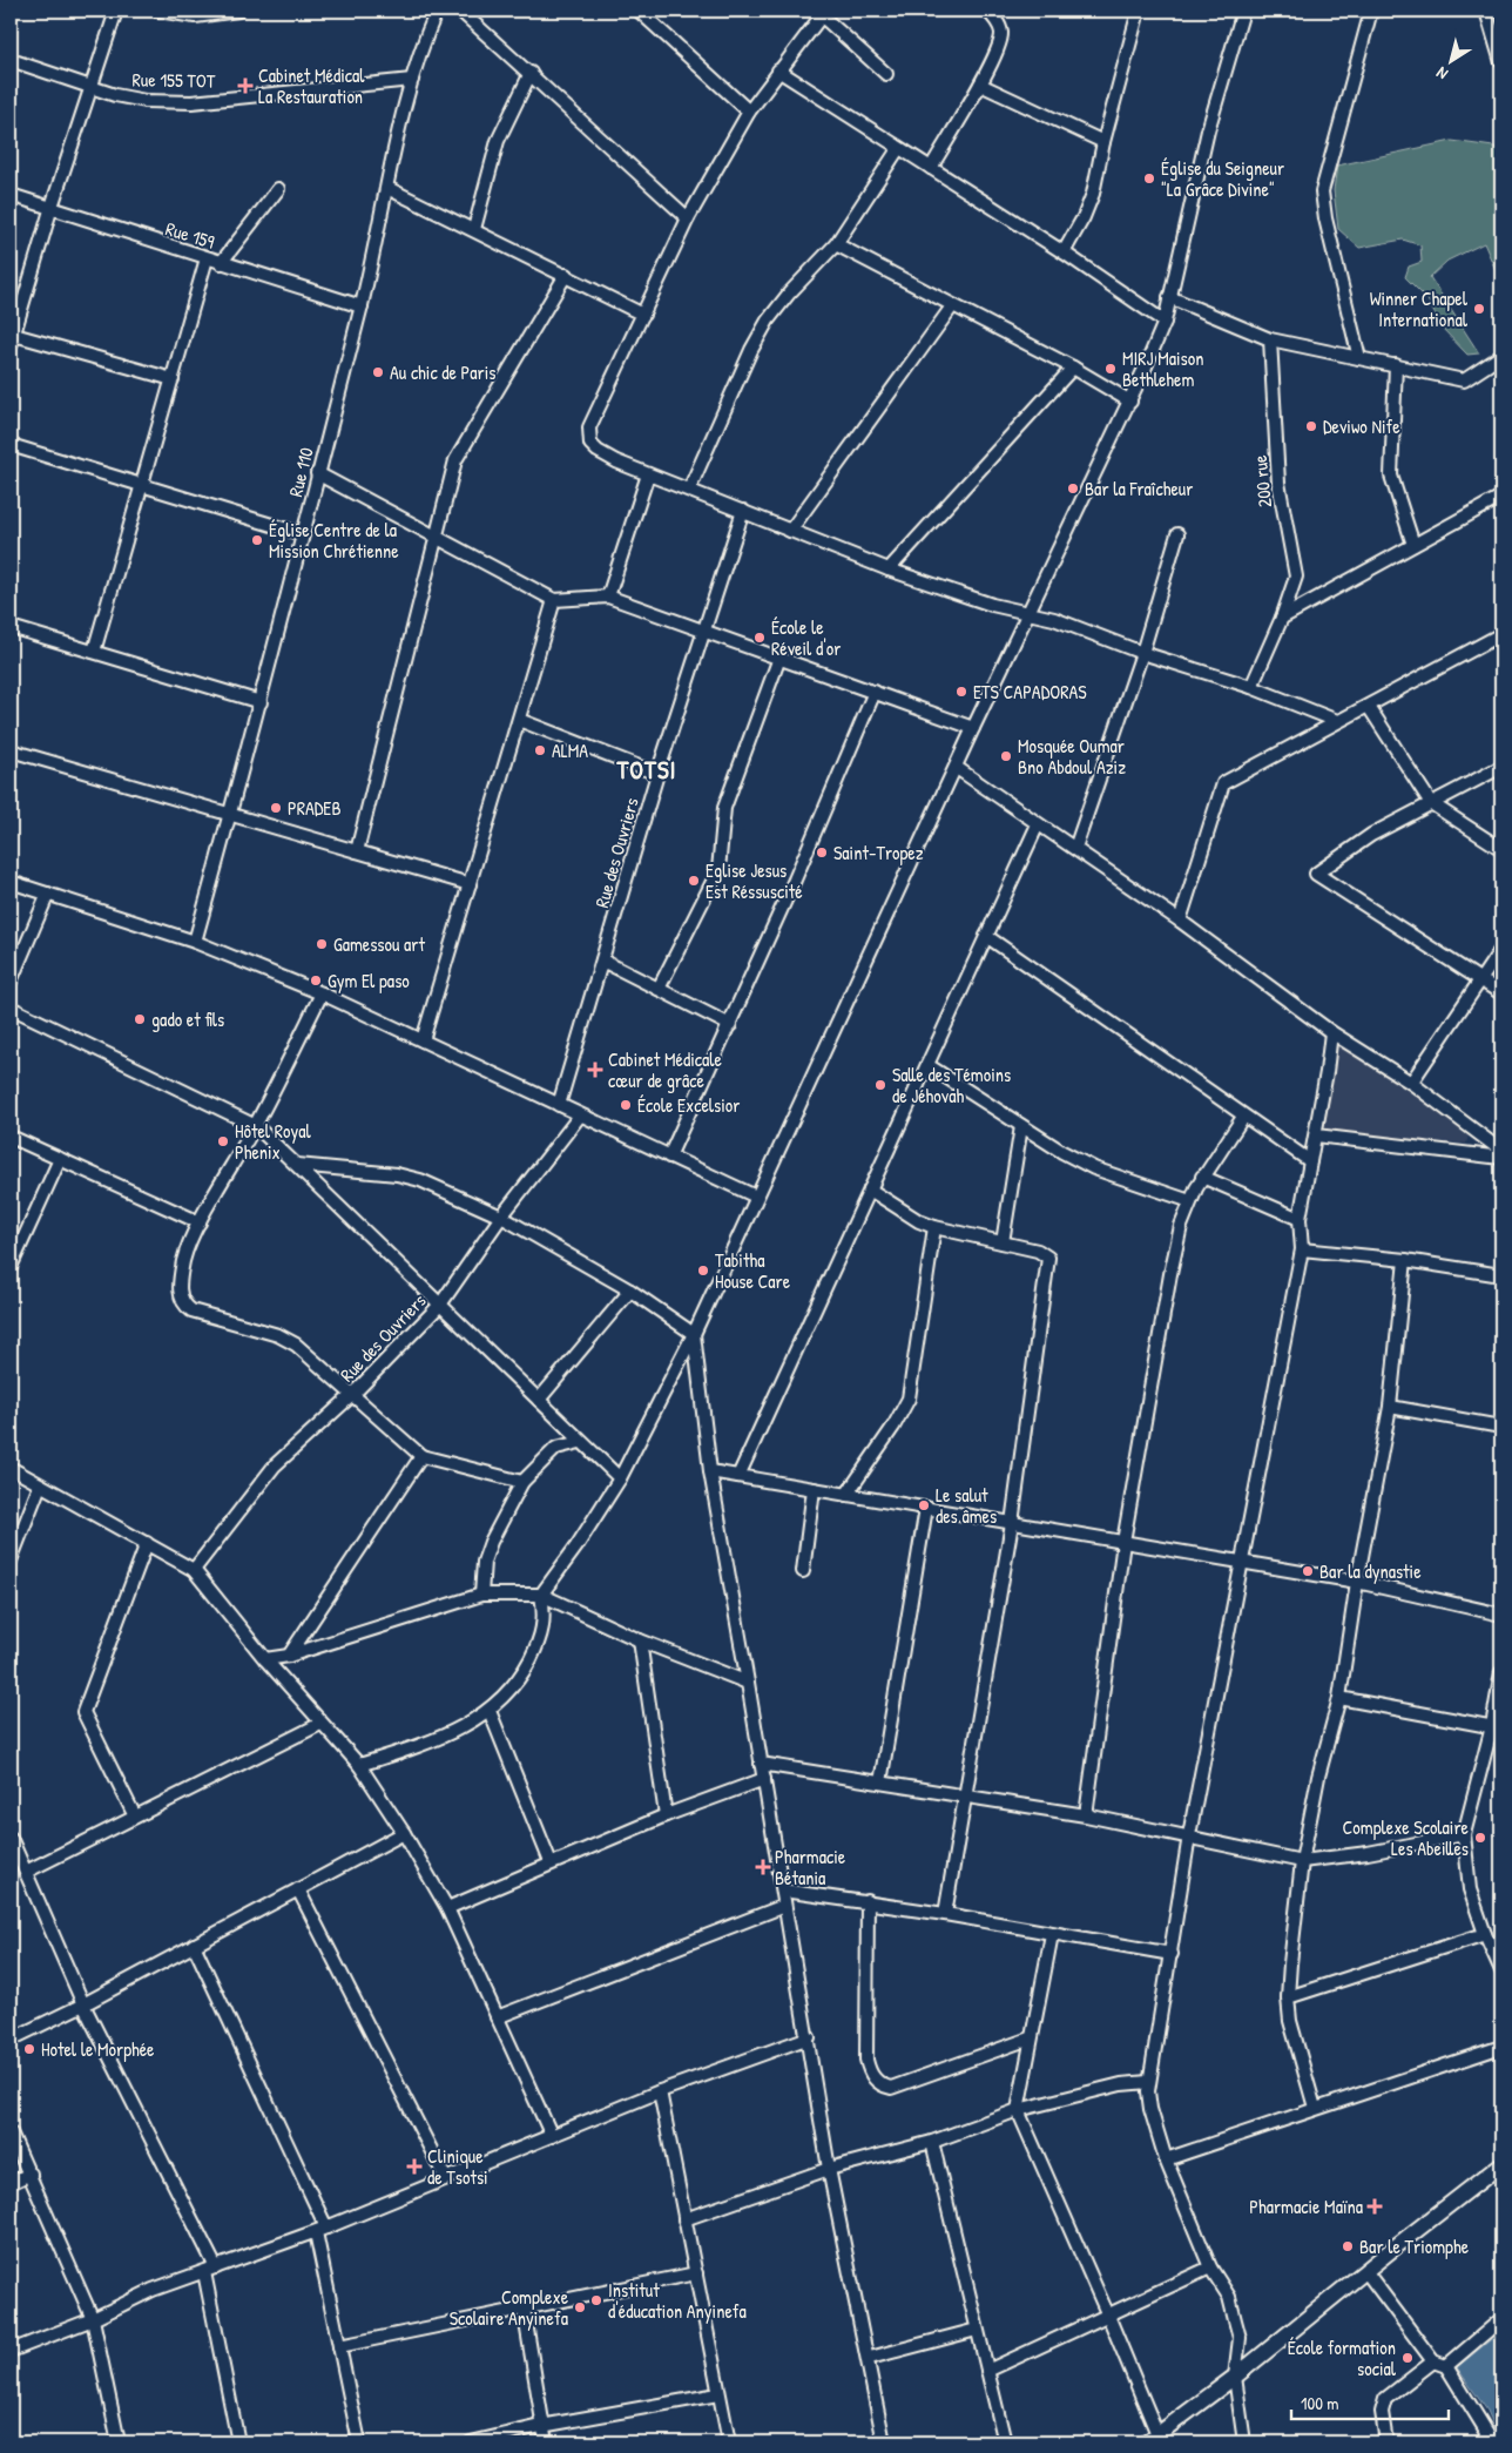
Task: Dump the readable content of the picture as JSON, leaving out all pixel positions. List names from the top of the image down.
{
  "streets": {
    "street": [
      "Rue 155 TOT",
      "Rue 159",
      "Rue 110",
      "200 rue",
      "Rue des Ouvriers"
    ]
  },
  "crossings": [
    ["Rue 155 TOT", "Rue 110"],
    ["Rue 159", "Rue 110"]
  ],
  "districts": ["TOTSI"],
  "places": {
    "health": [
      "Cabinet Médical La Restauration",
      "Cabinet Médicale cœur de grâce",
      "Pharmacie Bétania",
      "Clinique de Tsotsi",
      "Pharmacie Maïna"
    ],
    "other": [
      "Église du Seigneur \"La Grâce Divine\"",
      "Winner Chapel International",
      "MIRJ Maison Bethlehem",
      "Au chic de Paris",
      "Deviwo Nife",
      "Bar la Fraîcheur",
      "Église Centre de la Mission Chrétienne",
      "École le Réveil d'or",
      "ETS CAPADORAS",
      "ALMA",
      "Mosquée Oumar Bno Abdoul Aziz",
      "PRADEB",
      "Saint-Tropez",
      "Eglise Jesus Est Réssuscité",
      "Gamessou art",
      "Gym El paso",
      "gado et fils",
      "Salle des Témoins de Jéhovah",
      "École Excelsior",
      "Hôtel Royal Phenix",
      "Tabitha House Care",
      "Le salut des âmes",
      "Bar la dynastie",
      "Complexe Scolaire Les Abeilles",
      "Hotel le Morphée",
      "Bar le Triomphe",
      "Institut d'éducation Anyinefa",
      "Complexe Scolaire Anyinefa",
      "École formation social"
    ]
  },
  "scale_bar": "100 m",
  "north": "bottom left"
}
